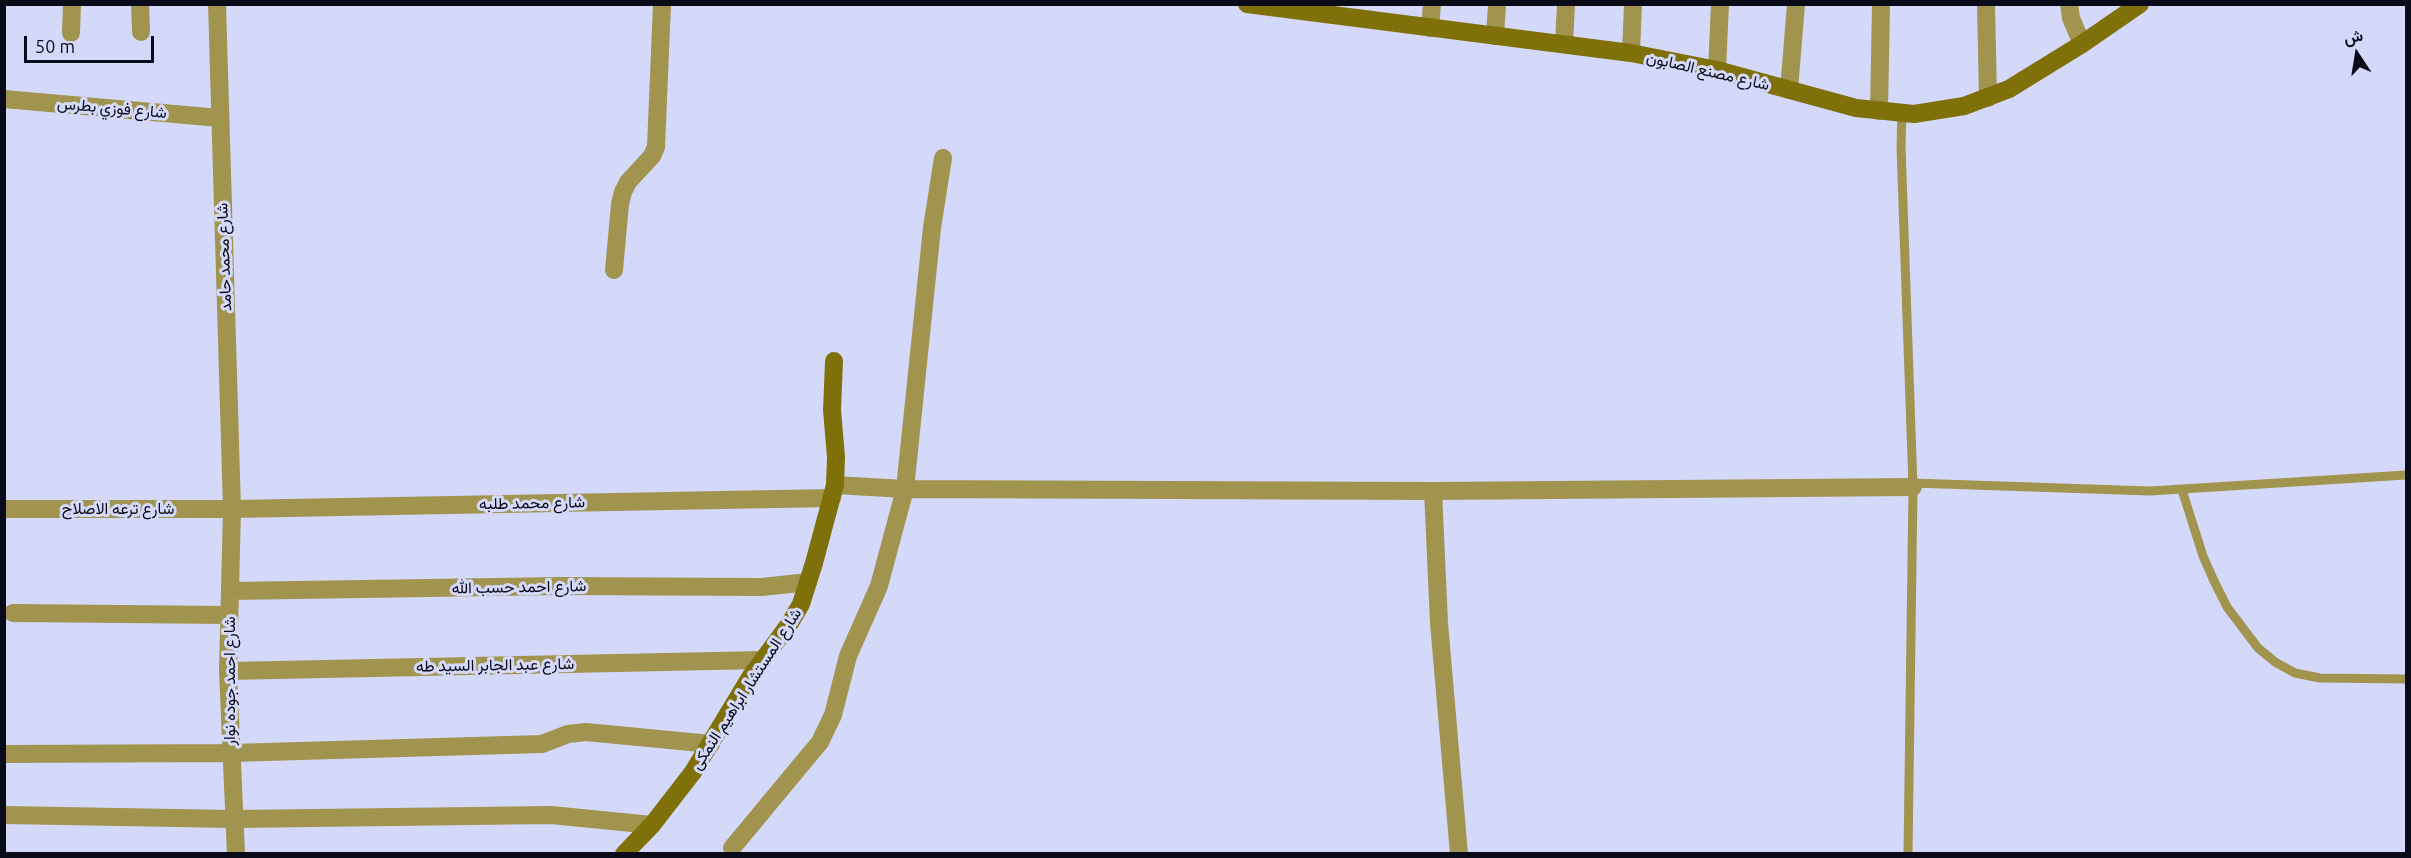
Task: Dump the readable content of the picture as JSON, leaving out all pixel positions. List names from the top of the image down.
{
  "streets": {
    "street": [
      "شارع مصنع الصابون",
      "شارع فوزي بطرس",
      "شارع محمد حامد",
      "شارع محمد طلبه",
      "شارع ترعه الاصلاح",
      "شارع احمد حسب الله",
      "شارع عبد الجابر السيد طه",
      "شارع احمد جوده نوار",
      "شارع المستشار ابراهيم النمكى"
    ]
  },
  "crossings": [
    ["شارع فوزي بطرس", "شارع محمد حامد"],
    ["شارع محمد حامد", "شارع محمد طلبه"],
    ["شارع محمد حامد", "شارع ترعه الاصلاح"],
    ["شارع محمد حامد", "شارع احمد جوده نوار"],
    ["شارع محمد طلبه", "شارع ترعه الاصلاح"],
    ["شارع محمد طلبه", "شارع احمد جوده نوار"],
    ["شارع محمد طلبه", "شارع المستشار ابراهيم النمكى"],
    ["شارع ترعه الاصلاح", "شارع احمد جوده نوار"],
    ["شارع احمد حسب الله", "شارع احمد جوده نوار"],
    ["شارع احمد حسب الله", "شارع المستشار ابراهيم النمكى"],
    ["شارع عبد الجابر السيد طه", "شارع احمد جوده نوار"],
    ["شارع عبد الجابر السيد طه", "شارع المستشار ابراهيم النمكى"]
  ],
  "scale_bar": "50 m",
  "north": "top"
}
